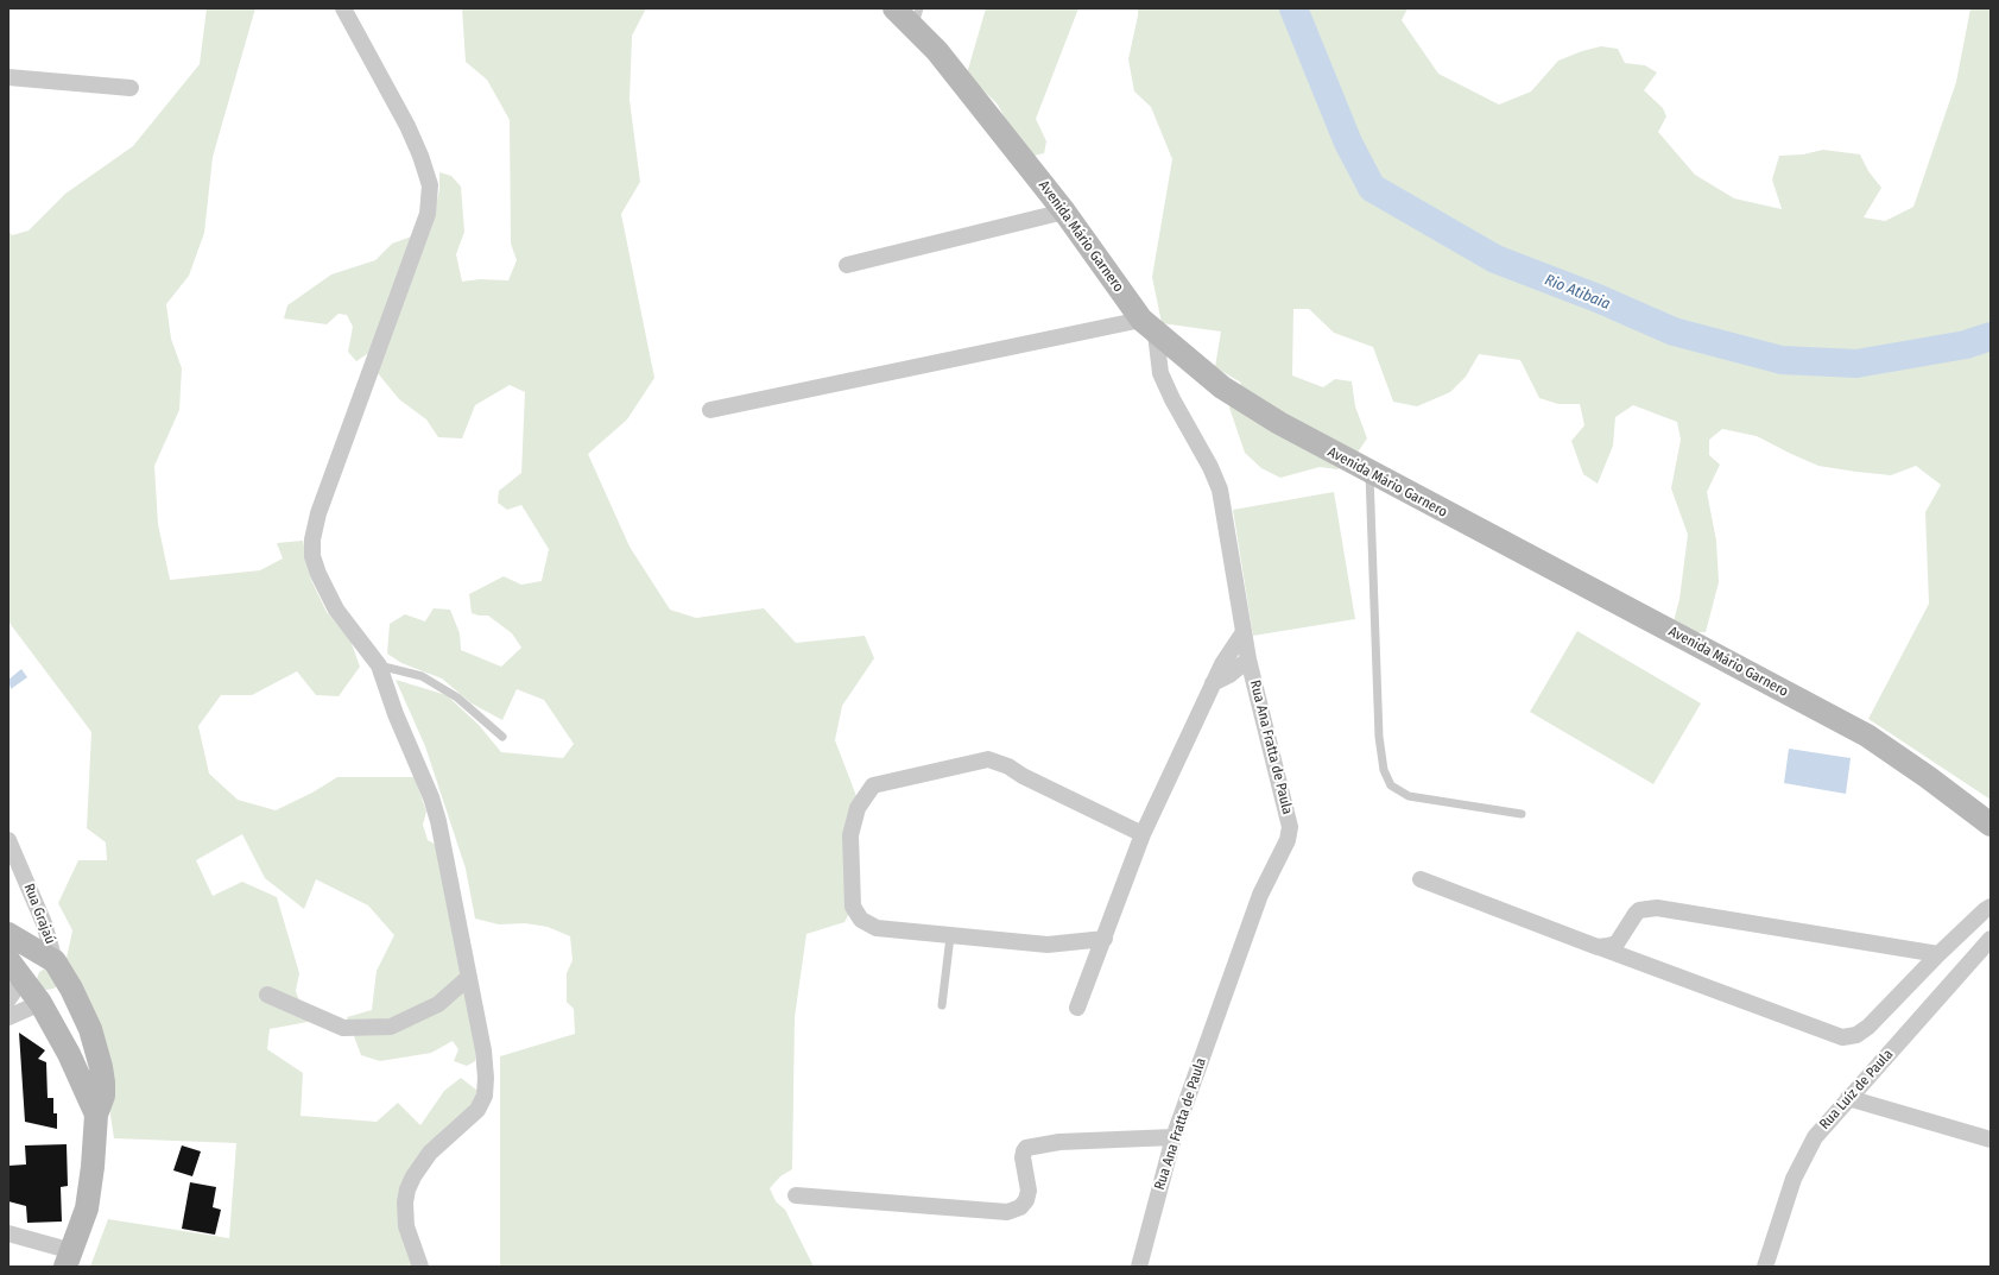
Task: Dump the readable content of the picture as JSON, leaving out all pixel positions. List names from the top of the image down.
{
  "streets": {
    "main road": ["Avenida Mário Garnero"],
    "street": ["Rua Ana Fratta de Paula", "Rua Grajaú", "Rua Luíz de Paula"]
  },
  "crossings": [
    ["Avenida Mário Garnero", "Rua Ana Fratta de Paula"]
  ],
  "water": ["Rio Atibaia"]
}
